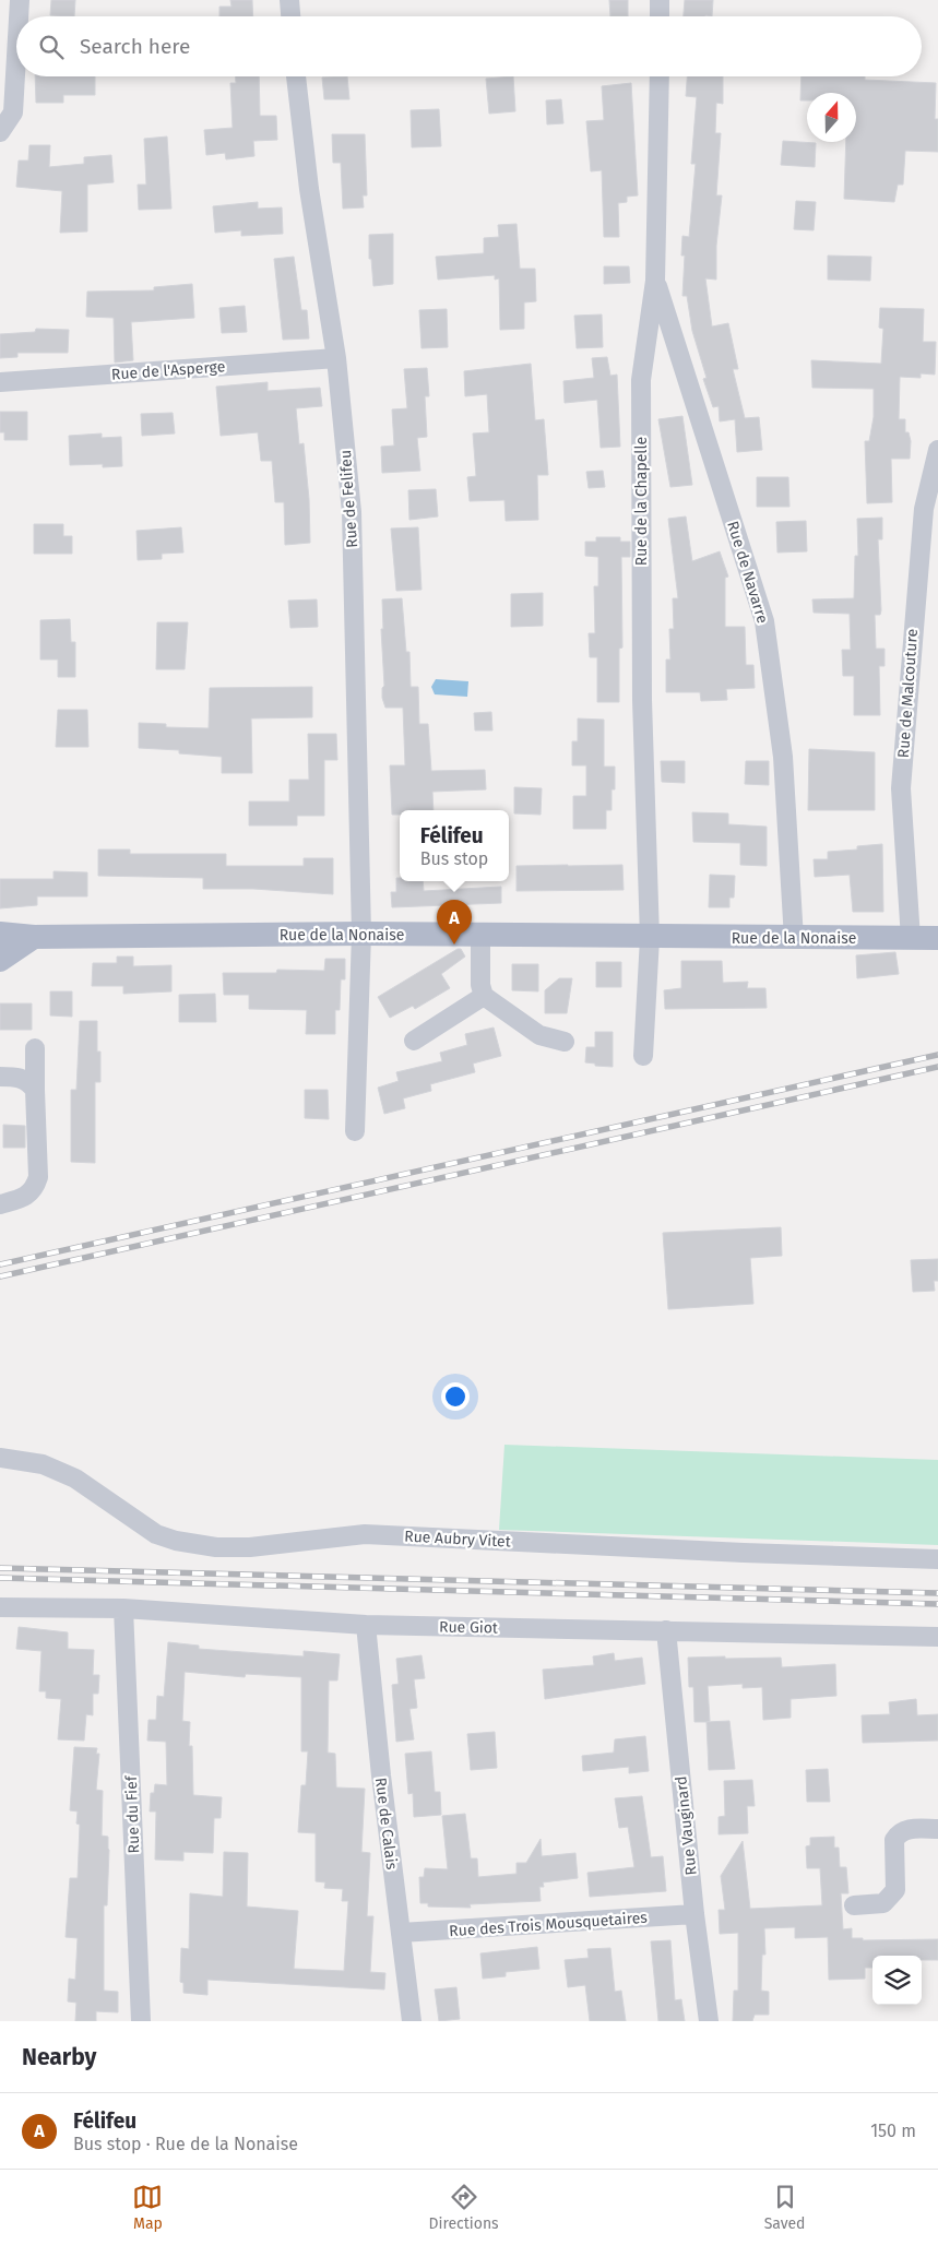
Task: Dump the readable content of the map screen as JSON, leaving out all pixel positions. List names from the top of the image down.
{
  "streets": {
    "main road": ["Rue de la Nonaise"],
    "street": [
      "Rue de l'Asperge",
      "Rue de Felifeu",
      "Rue de la Chapelle",
      "Rue de Navarre",
      "Rue de Malcouture",
      "Rue Aubry Vitet",
      "Rue Giot",
      "Rue du Fief",
      "Rue de Calais",
      "Rue Vauginard",
      "Rue des Trois Mousquetaires"
    ]
  },
  "crossings": [
    ["Rue de l'Asperge", "Rue de Felifeu"],
    ["Rue de Felifeu", "Rue de la Nonaise"],
    ["Rue de la Chapelle", "Rue de Navarre"],
    ["Rue de la Chapelle", "Rue de la Nonaise"],
    ["Rue de Navarre", "Rue de la Nonaise"],
    ["Rue de Malcouture", "Rue de la Nonaise"],
    ["Rue Giot", "Rue du Fief"],
    ["Rue Giot", "Rue de Calais"],
    ["Rue Giot", "Rue Vauginard"],
    ["Rue de Calais", "Rue des Trois Mousquetaires"],
    ["Rue Vauginard", "Rue des Trois Mousquetaires"]
  ],
  "north": "top",
  "page": {
    "search": "Search here",
    "popup": ["Félifeu", "Bus stop"],
    "pins": "A",
    "heading": "Nearby",
    "list": [
      {
        "mark": "A",
        "name": "Félifeu",
        "note": "Bus stop · Rue de la Nonaise",
        "value": "150 m"
      }
    ],
    "nav": ["Map", "Directions", "Saved"]
  }
}
